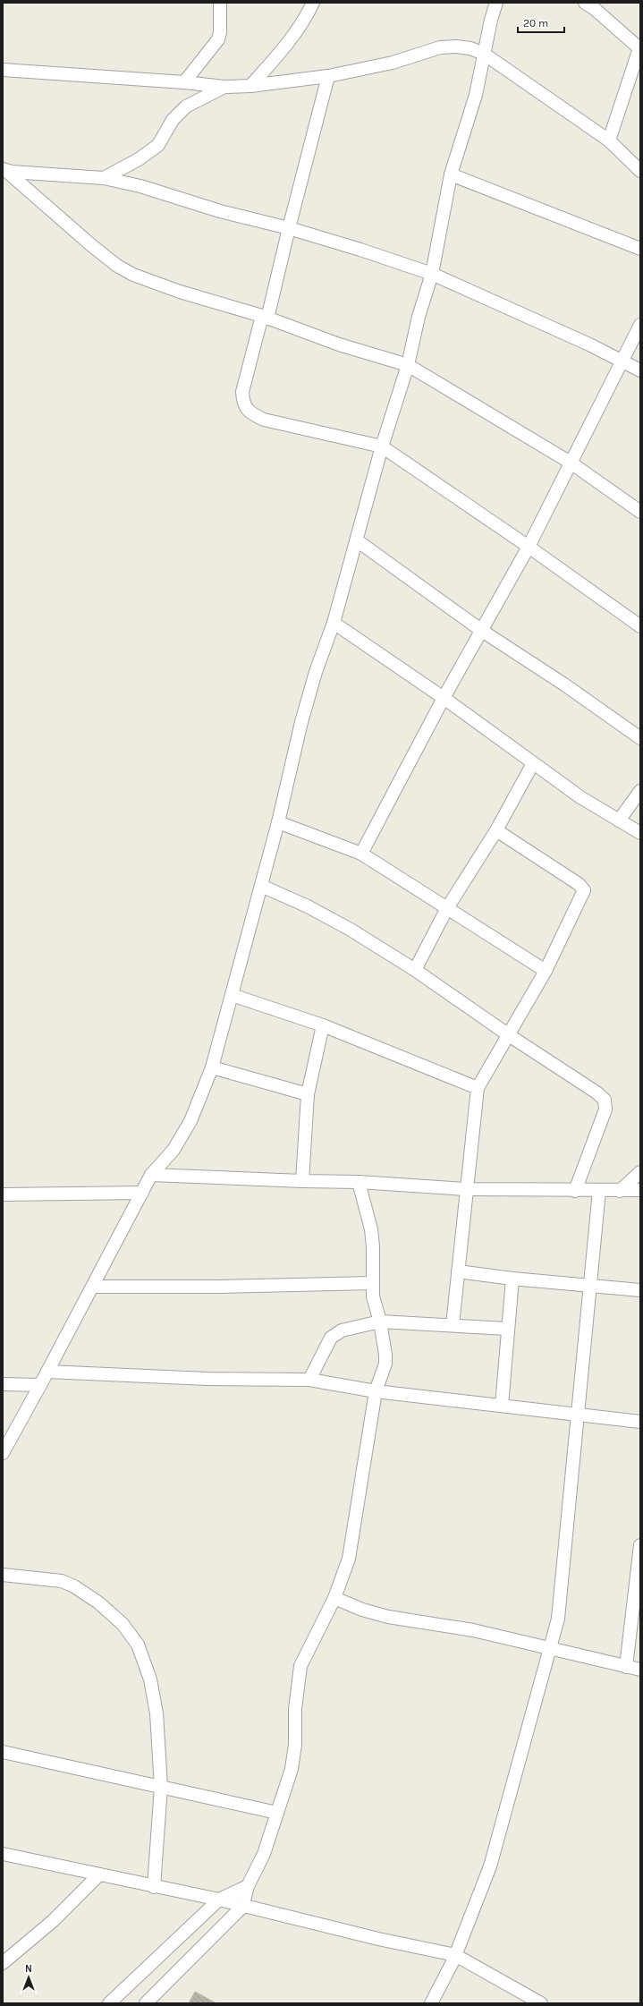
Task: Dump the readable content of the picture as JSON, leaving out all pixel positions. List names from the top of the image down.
{
  "scale_bar": "20 m",
  "north": "top"
}
